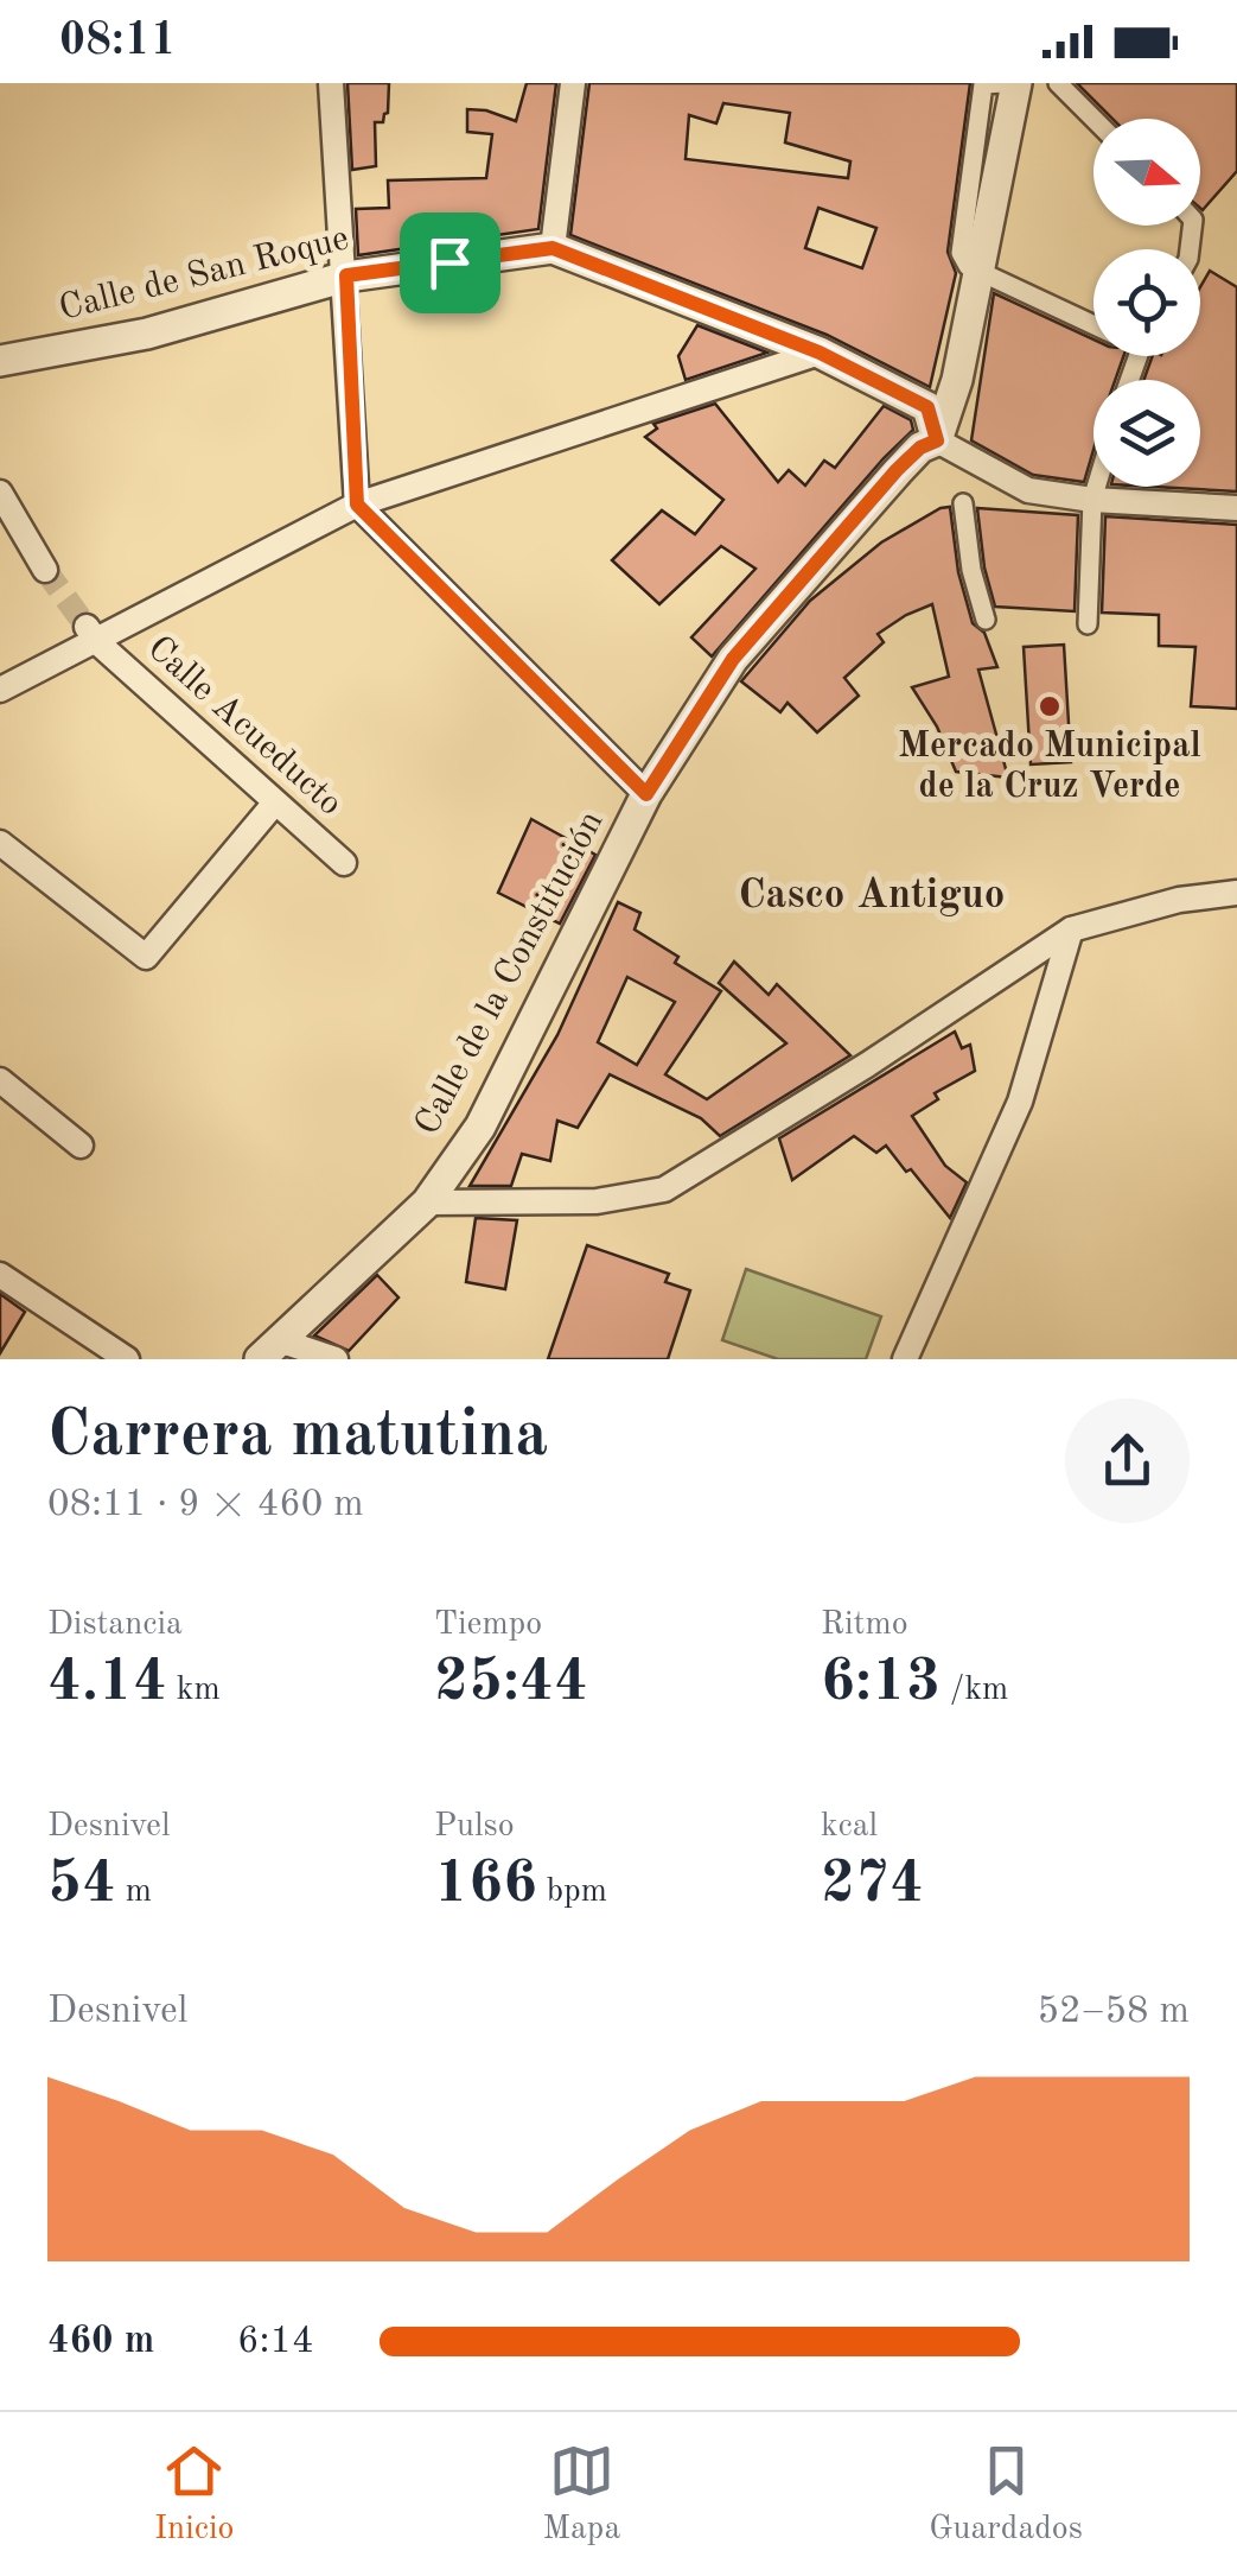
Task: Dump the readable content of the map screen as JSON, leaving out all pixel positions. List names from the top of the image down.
{
  "streets": {
    "street": ["Calle de San Roque", "Calle Acueducto", "Calle de la Constitución"]
  },
  "crossings": [
    ["Calle de San Roque", "Calle de la Constitución"]
  ],
  "districts": ["Casco Antiguo"],
  "places": ["Mercado Municipal de la Cruz Verde"],
  "north": "right",
  "page": {
    "status": "08:11",
    "heading": ["Carrera matutina", "08:11 · 9 × 460 m"],
    "stats": [
      ["Distancia", "4.14 km"],
      ["Tiempo", "25:44"],
      ["Ritmo", "6:13 /km"],
      ["Desnivel", "54 m"],
      ["Pulso", "166 bpm"],
      ["kcal", "274"]
    ],
    "chart": ["Desnivel", "52–58 m"],
    "list": [
      {
        "name": "460 m",
        "note": "6:14"
      }
    ],
    "tabs": ["Inicio", "Mapa", "Guardados"]
  }
}
